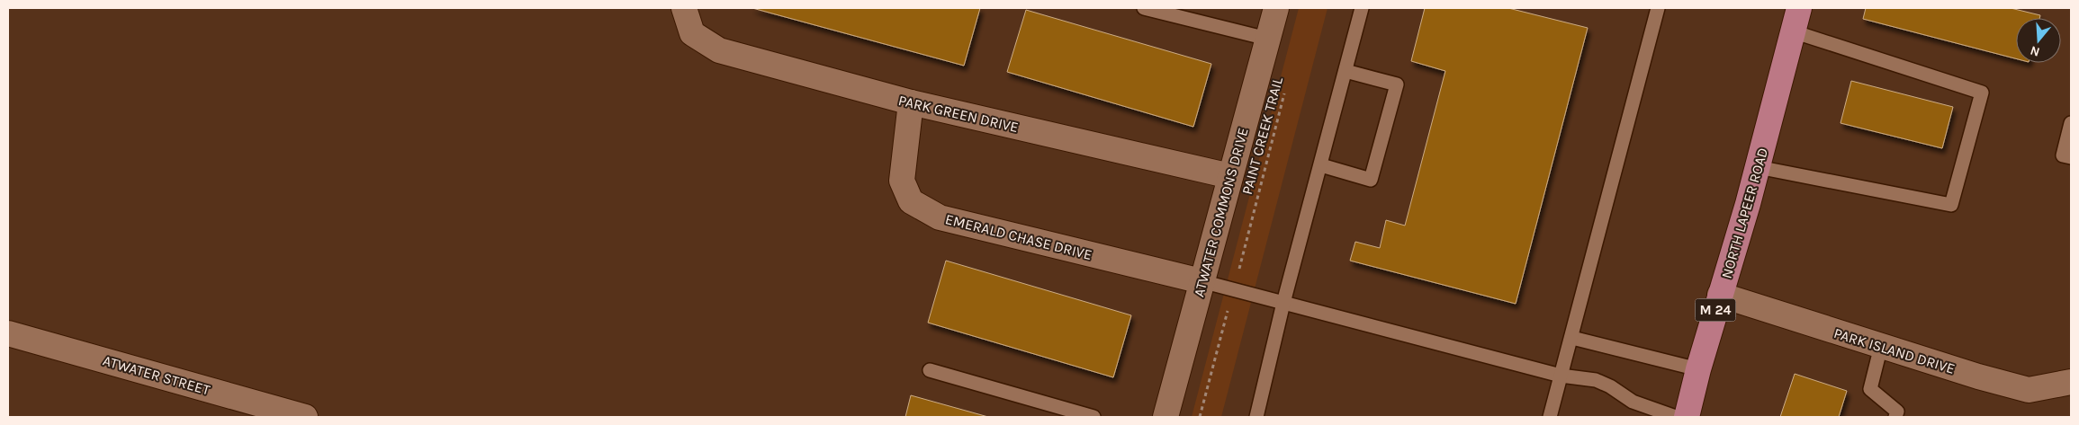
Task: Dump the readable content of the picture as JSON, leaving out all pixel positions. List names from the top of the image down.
{
  "streets": {
    "main road": ["NORTH LAPEER ROAD", "M 24"],
    "street": [
      "PARK GREEN DRIVE",
      "ATWATER COMMONS DRIVE",
      "EMERALD CHASE DRIVE",
      "PARK ISLAND DRIVE",
      "ATWATER STREET"
    ],
    "path": ["PAINT CREEK TRAIL"]
  },
  "crossings": [
    ["PARK GREEN DRIVE", "ATWATER COMMONS DRIVE"],
    ["PARK GREEN DRIVE", "EMERALD CHASE DRIVE"],
    ["ATWATER COMMONS DRIVE", "EMERALD CHASE DRIVE"],
    ["NORTH LAPEER ROAD", "PARK ISLAND DRIVE"]
  ],
  "north": "bottom"
}
